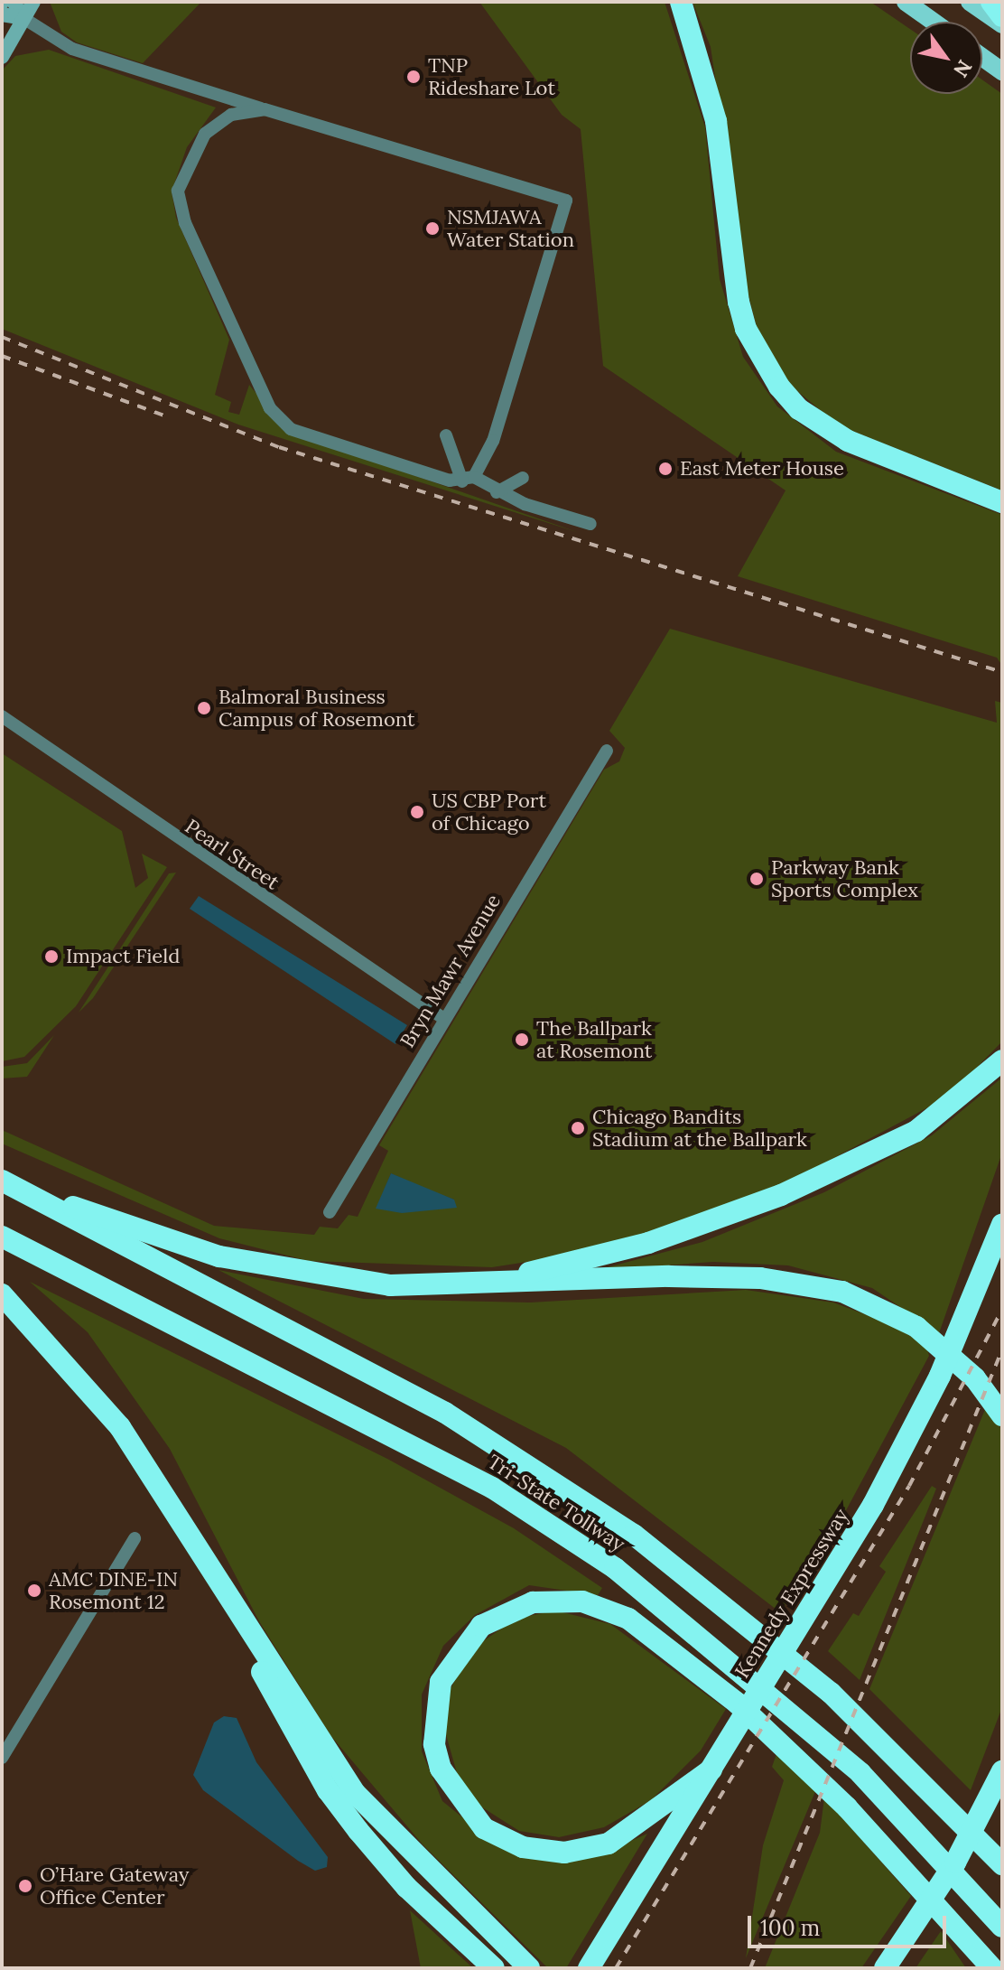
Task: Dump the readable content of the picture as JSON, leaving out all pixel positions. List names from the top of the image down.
{
  "streets": {
    "highway": ["Tri-State Tollway", "Kennedy Expressway"],
    "street": ["Pearl Street", "Bryn Mawr Avenue"]
  },
  "crossings": [
    ["Pearl Street", "Bryn Mawr Avenue"]
  ],
  "places": [
    "TNP Rideshare Lot",
    "NSMJAWA Water Station",
    "East Meter House",
    "Balmoral Business Campus of Rosemont",
    "US CBP Port of Chicago",
    "Parkway Bank Sports Complex",
    "Impact Field",
    "The Ballpark at Rosemont",
    "Chicago Bandits Stadium at the Ballpark",
    "AMC DINE-IN Rosemont 12",
    "O’Hare Gateway Office Center"
  ],
  "scale_bar": "100 m",
  "north": "bottom right"
}
